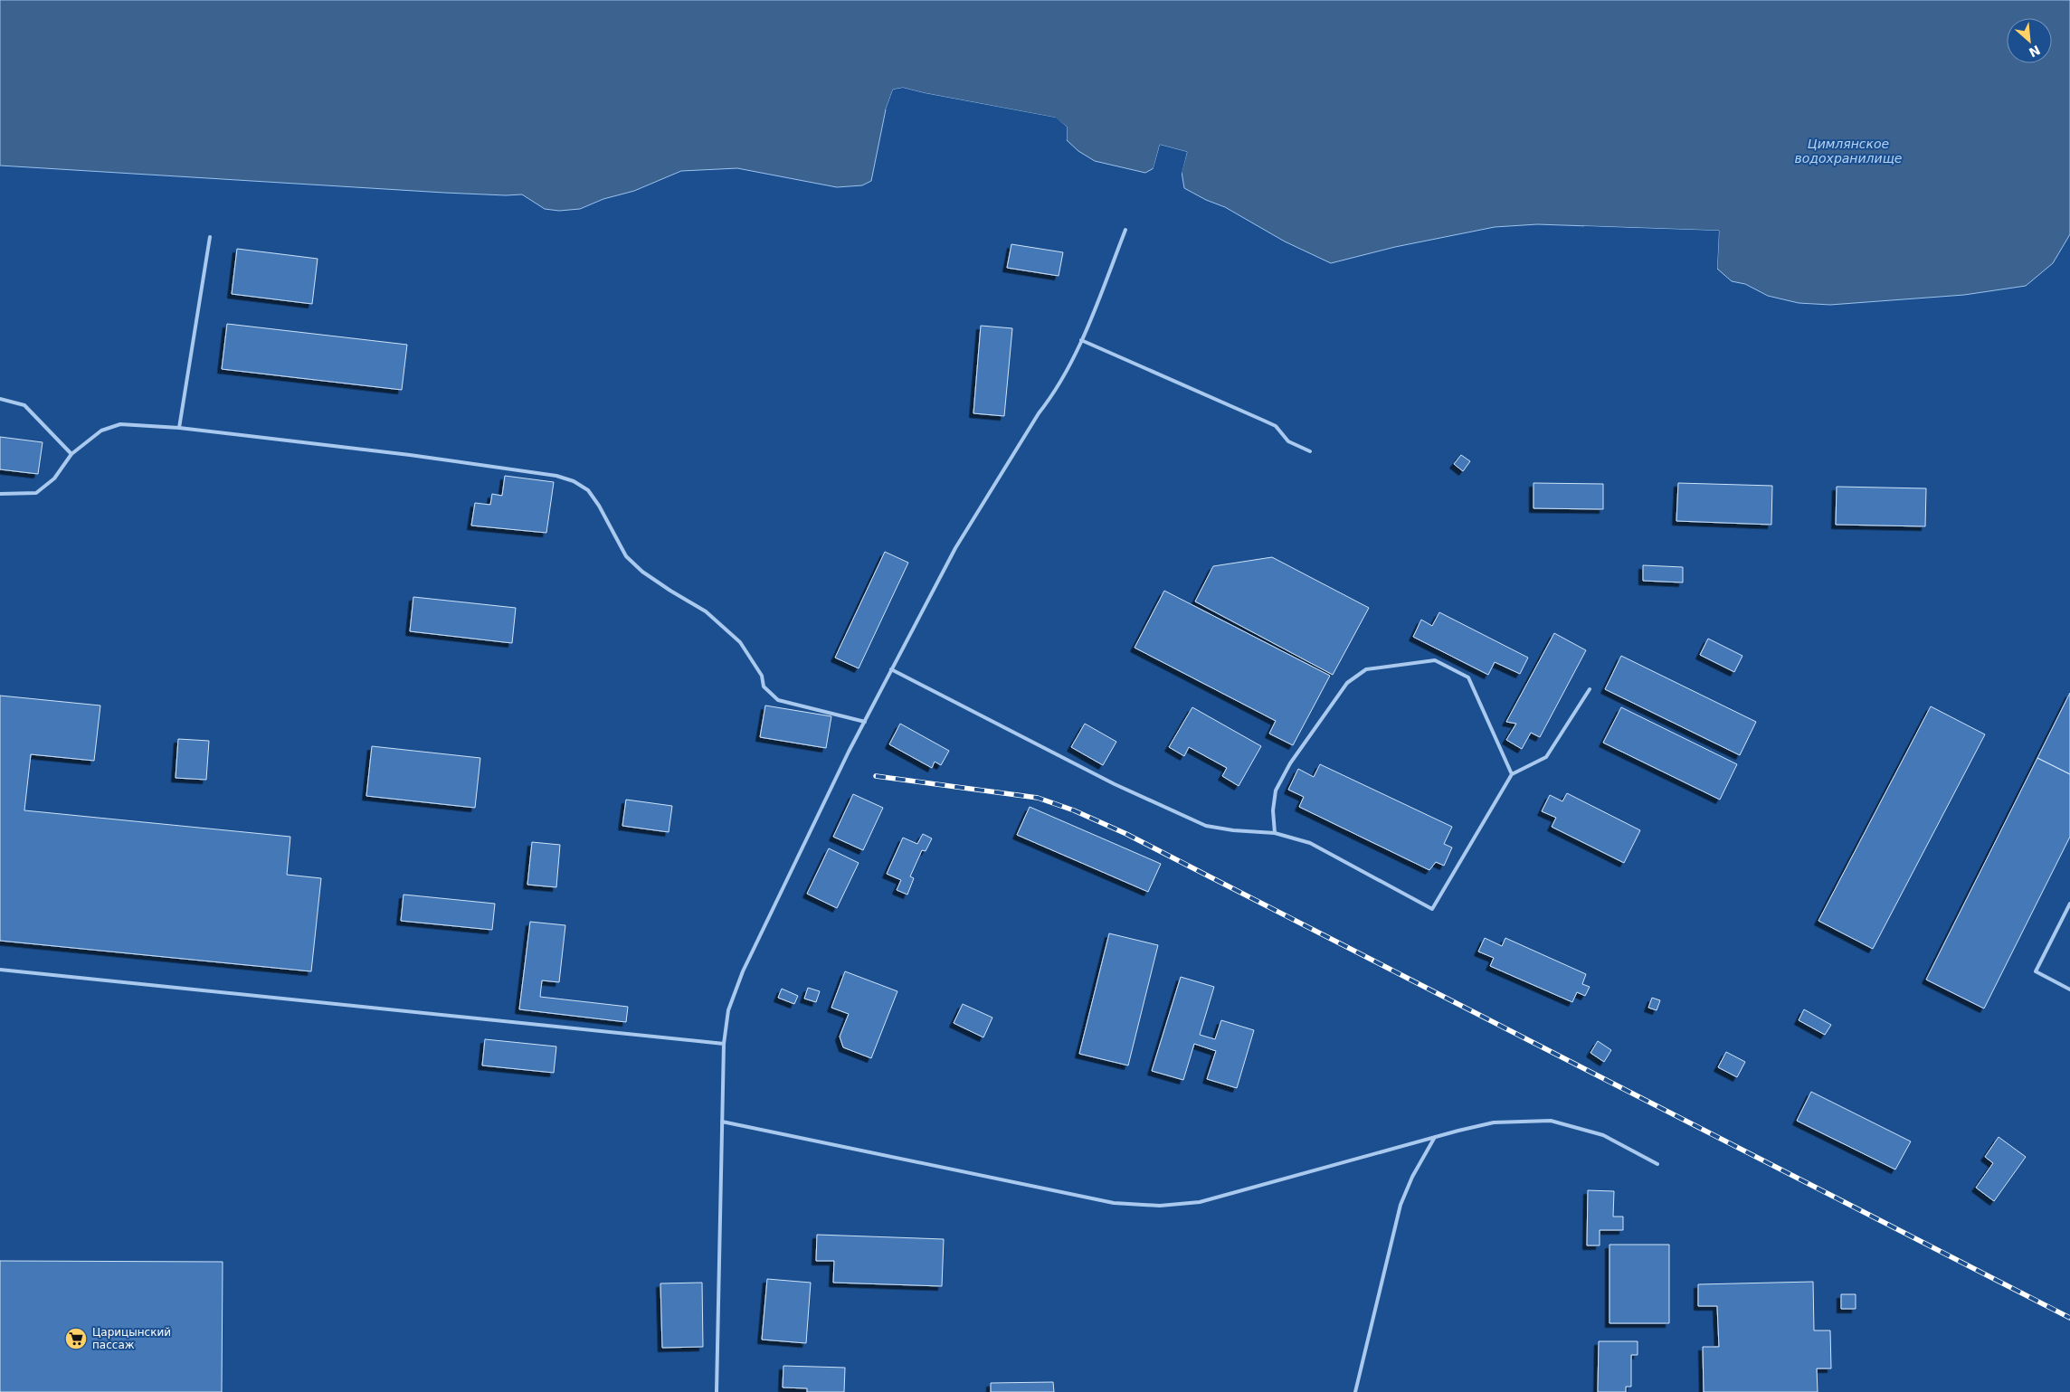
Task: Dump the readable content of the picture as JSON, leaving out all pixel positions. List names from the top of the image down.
{
  "water": ["Цимлянское водохранилище"],
  "places": {
    "supermarket": ["Царицынский пассаж"]
  },
  "north": "bottom right"
}
